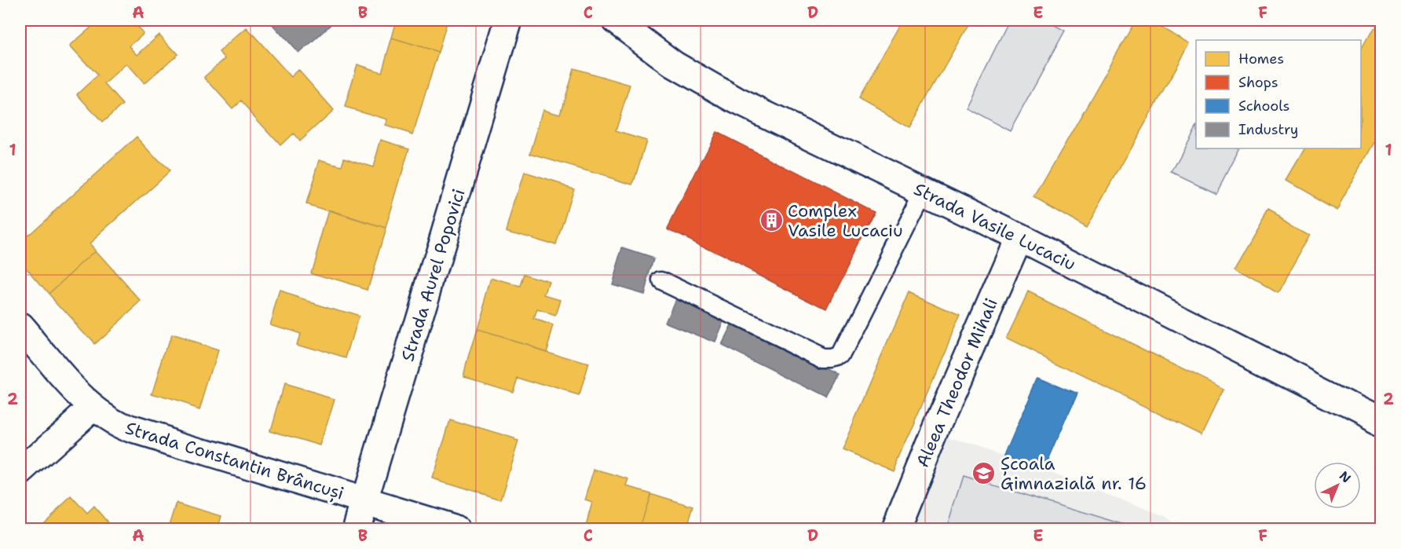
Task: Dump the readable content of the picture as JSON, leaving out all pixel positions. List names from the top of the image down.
{
  "streets": {
    "street": [
      "Strada Vasile Lucaciu",
      "Strada Aurel Popovici",
      "Aleea Theodor Mihali",
      "Strada Constantin Brâncuși"
    ]
  },
  "crossings": [
    ["Strada Vasile Lucaciu", "Aleea Theodor Mihali"],
    ["Strada Aurel Popovici", "Strada Constantin Brâncuși"]
  ],
  "places": {
    "building": ["Complex Vasile Lucaciu"],
    "school or university": ["Școala Gimnazială nr. 16"]
  },
  "legend": [
    "Homes",
    "Shops",
    "Schools",
    "Industry"
  ],
  "north": "top right",
  "grid": {
    "columns": [
      "A",
      "B",
      "C",
      "D",
      "E",
      "F"
    ],
    "rows": ["1", "2"]
  }
}
